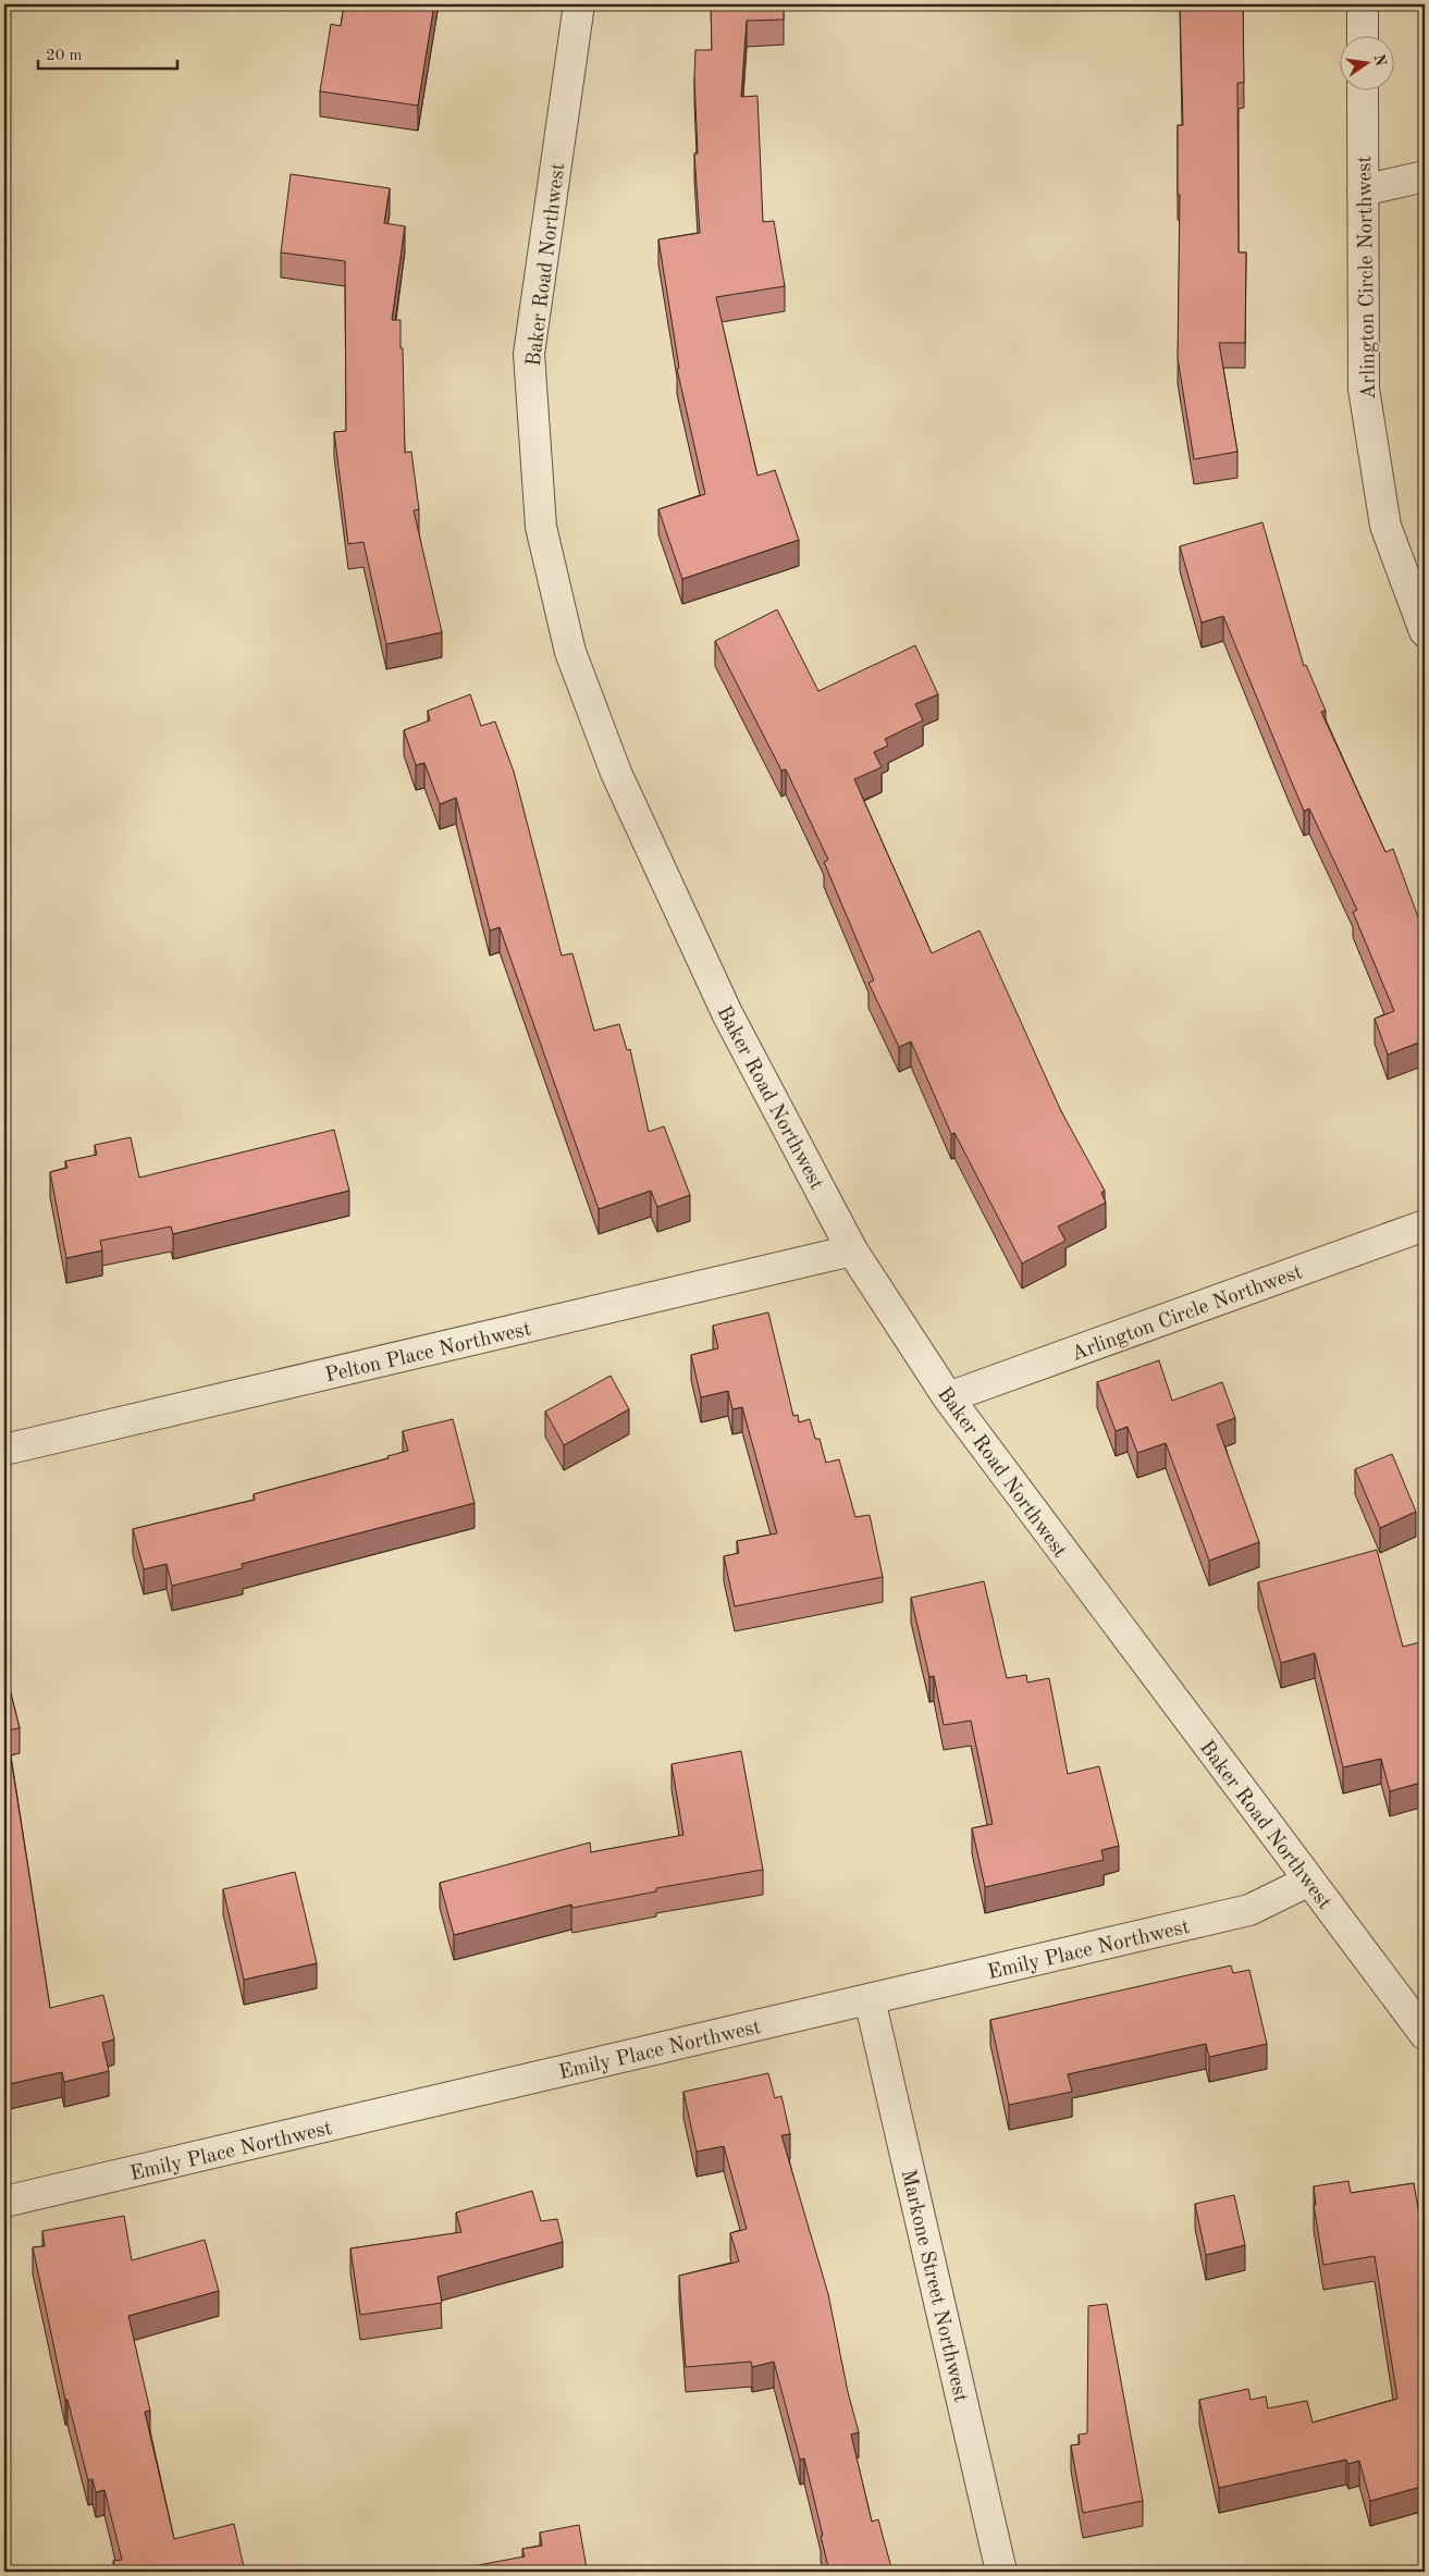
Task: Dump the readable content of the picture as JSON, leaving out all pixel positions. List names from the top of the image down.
{
  "streets": {
    "street": [
      "Baker Road Northwest",
      "Arlington Circle Northwest",
      "Pelton Place Northwest",
      "Emily Place Northwest",
      "Markone Street Northwest"
    ]
  },
  "crossings": [
    ["Baker Road Northwest", "Arlington Circle Northwest"],
    ["Baker Road Northwest", "Pelton Place Northwest"],
    ["Baker Road Northwest", "Emily Place Northwest"],
    ["Emily Place Northwest", "Markone Street Northwest"]
  ],
  "scale_bar": "20 m",
  "north": "right"
}
